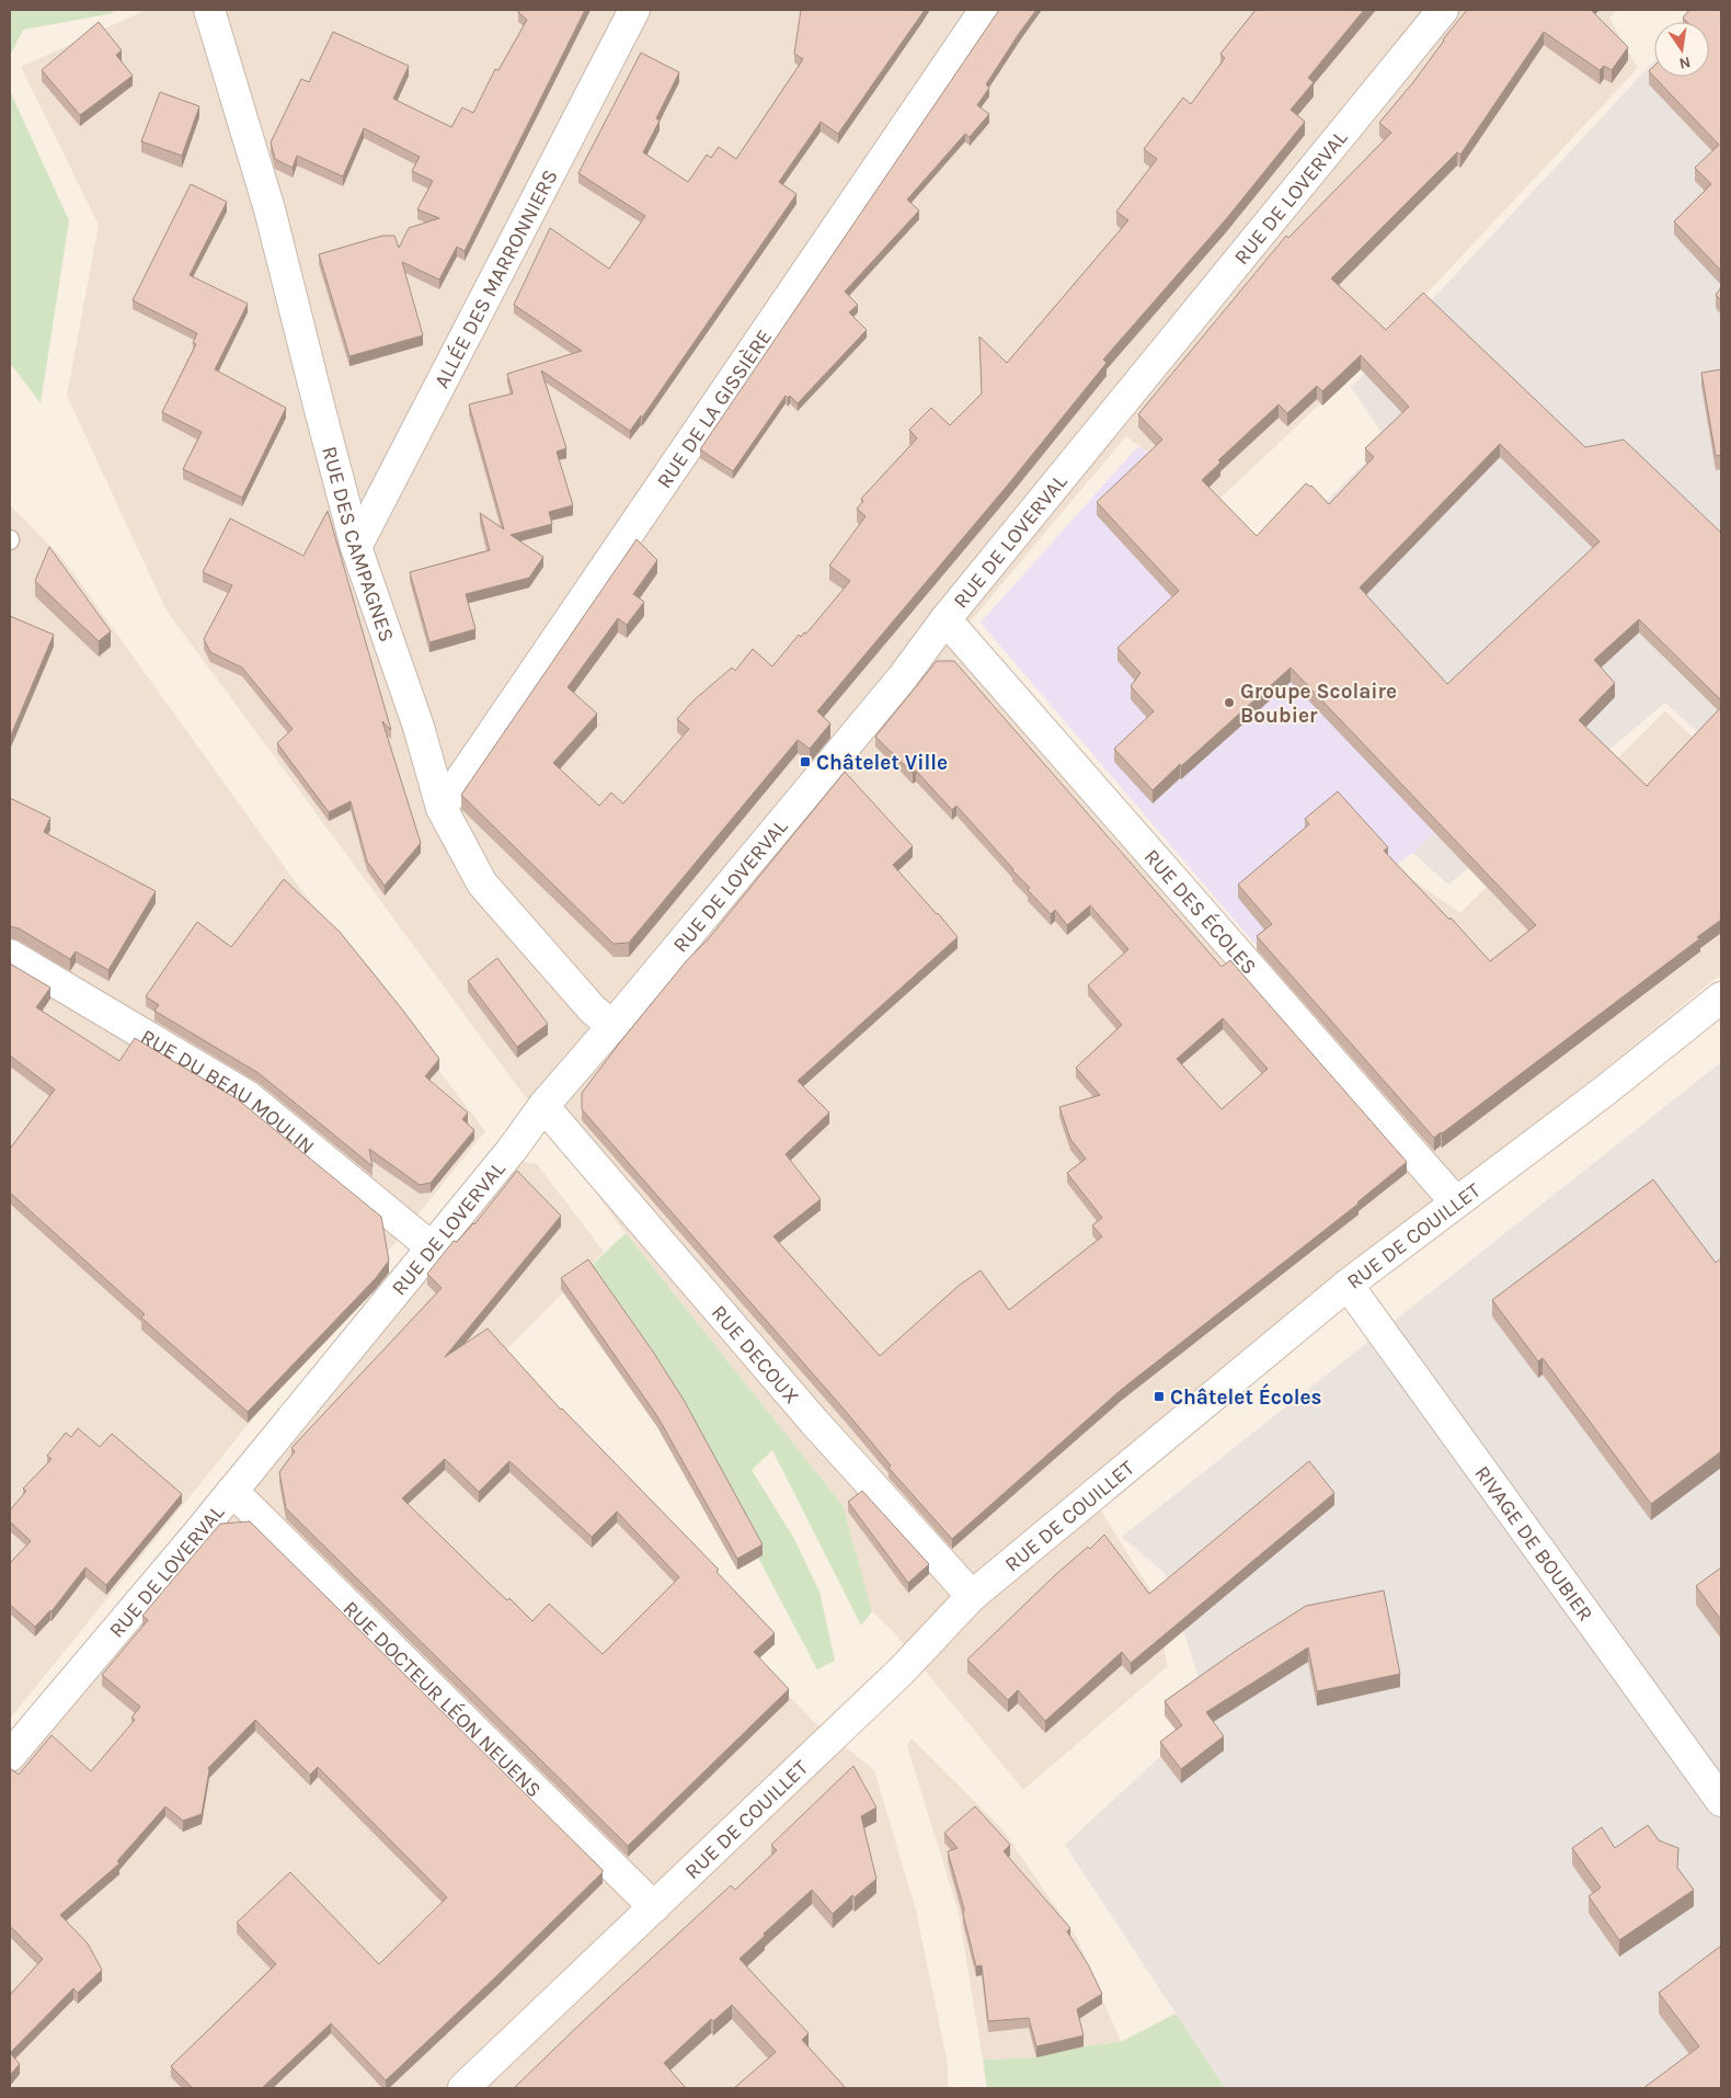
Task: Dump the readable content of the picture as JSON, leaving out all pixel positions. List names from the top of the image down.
{
  "streets": {
    "street": [
      "RUE DE LOVERVAL",
      "ALLÉE DES MARRONNIERS",
      "RUE DE LA GISSIÈRE",
      "RUE DES CAMPAGNES",
      "RUE DES ÉCOLES",
      "RUE DU BEAU MOULIN",
      "RUE DE COUILLET",
      "RUE DECOUX",
      "RIVAGE DE BOUBIER",
      "RUE DOCTEUR LÉON NEUENS"
    ]
  },
  "crossings": [
    ["RUE DE LOVERVAL", "RUE DES CAMPAGNES"],
    ["RUE DE LOVERVAL", "RUE DES ÉCOLES"],
    ["RUE DE LOVERVAL", "RUE DU BEAU MOULIN"],
    ["RUE DE LOVERVAL", "RUE DECOUX"],
    ["RUE DE LOVERVAL", "RUE DOCTEUR LÉON NEUENS"],
    ["ALLÉE DES MARRONNIERS", "RUE DES CAMPAGNES"],
    ["RUE DE LA GISSIÈRE", "RUE DES CAMPAGNES"],
    ["RUE DES ÉCOLES", "RUE DE COUILLET"],
    ["RUE DE COUILLET", "RUE DECOUX"],
    ["RUE DE COUILLET", "RIVAGE DE BOUBIER"],
    ["RUE DE COUILLET", "RUE DOCTEUR LÉON NEUENS"]
  ],
  "places": {
    "other": ["Groupe Scolaire Boubier"],
    "transit": ["Châtelet Ville", "Châtelet Écoles"]
  },
  "north": "bottom"
}
